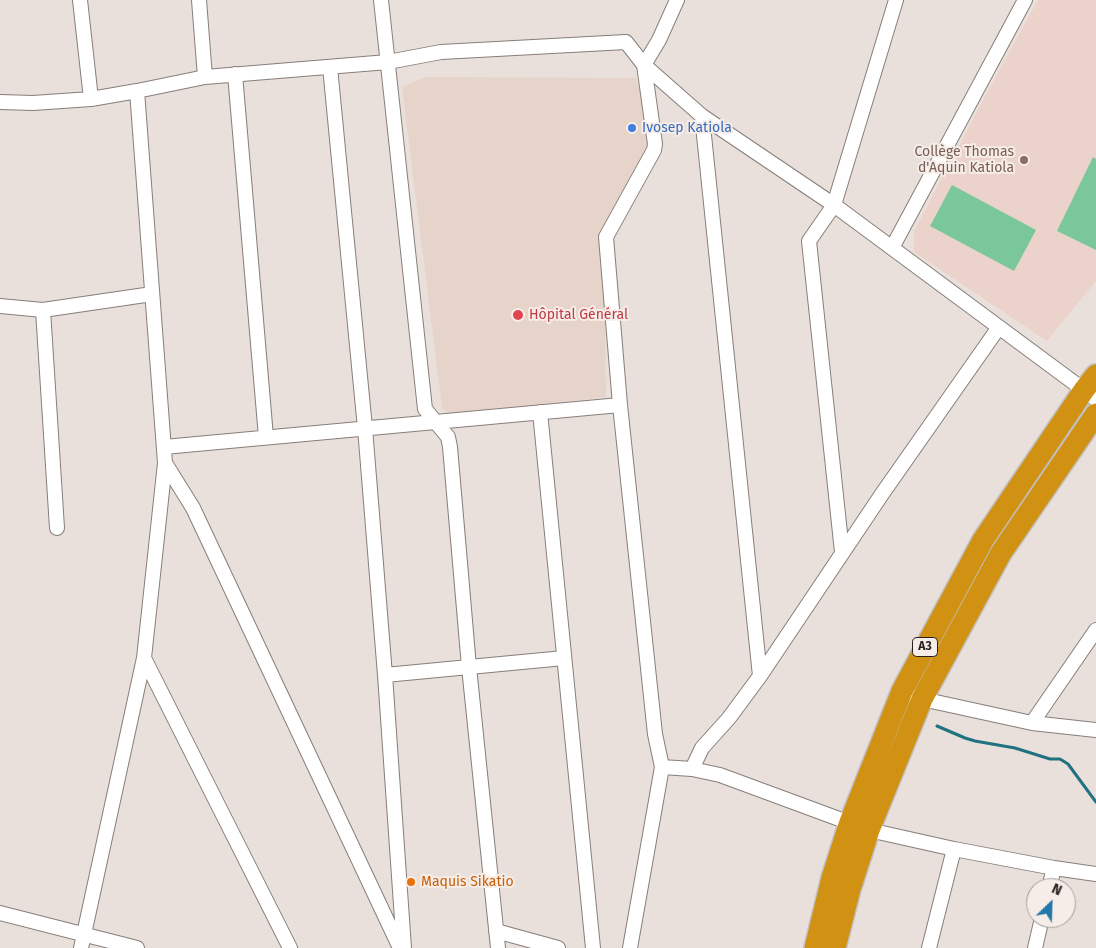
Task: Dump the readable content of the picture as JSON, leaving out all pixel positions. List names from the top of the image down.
{
  "streets": {
    "highway": ["A3"]
  },
  "places": [
    "Ivosep Katiola",
    "Collège Thomas d'Aquin Katiola",
    "Hôpital Général",
    "Maquis Sikatio"
  ],
  "north": "top right"
}
